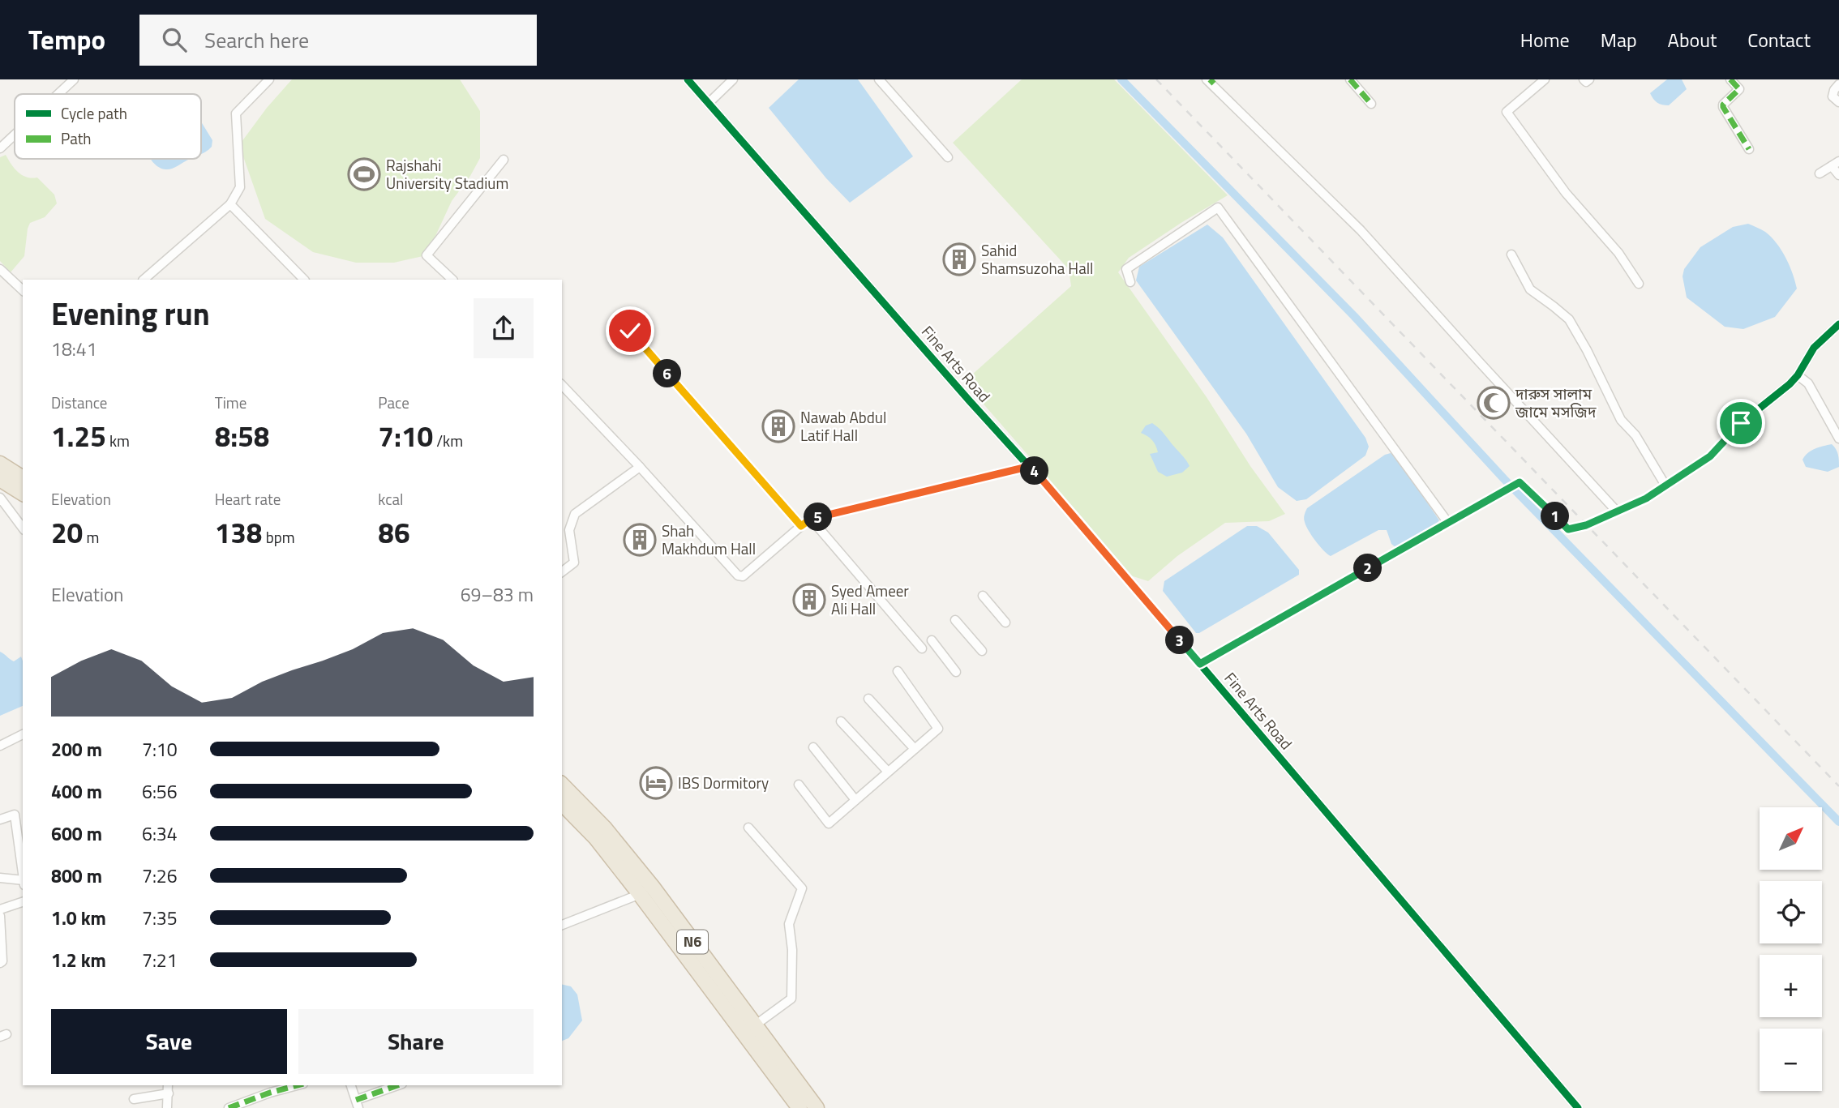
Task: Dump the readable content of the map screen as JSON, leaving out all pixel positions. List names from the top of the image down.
{
  "streets": {
    "highway": ["N6"],
    "street": ["Fine Arts Road"]
  },
  "places": {
    "sports": ["Rajshahi University Stadium"],
    "building": [
      "Sahid Shamsuzoha Hall",
      "Nawab Abdul Latif Hall",
      "Shah Makhdum Hall",
      "Syed Ameer Ali Hall"
    ],
    "mosque": ["দারুস সালাম জামে মসজিদ"],
    "hotel": ["IBS Dormitory"]
  },
  "legend": ["Cycle path", "Path"],
  "north": "top right",
  "page": {
    "header": "Tempo",
    "search": "Search here",
    "nav": [
      "Home",
      "Map",
      "About",
      "Contact"
    ],
    "heading": ["Evening run", "18:41"],
    "pins": [
      "6",
      "4",
      "1",
      "5",
      "2",
      "3"
    ],
    "stats": [
      ["Distance", "1.25 km"],
      ["Time", "8:58"],
      ["Pace", "7:10 /km"],
      ["Elevation", "20 m"],
      ["Heart rate", "138 bpm"],
      ["kcal", "86"]
    ],
    "chart": ["Elevation", "69–83 m"],
    "list": [
      {
        "name": "200 m",
        "note": "7:10"
      },
      {
        "name": "400 m",
        "note": "6:56"
      },
      {
        "name": "600 m",
        "note": "6:34"
      },
      {
        "name": "800 m",
        "note": "7:26"
      },
      {
        "name": "1.0 km",
        "note": "7:35"
      },
      {
        "name": "1.2 km",
        "note": "7:21"
      }
    ],
    "map_buttons": ["+", "−"],
    "buttons": ["Save", "Share"]
  }
}
